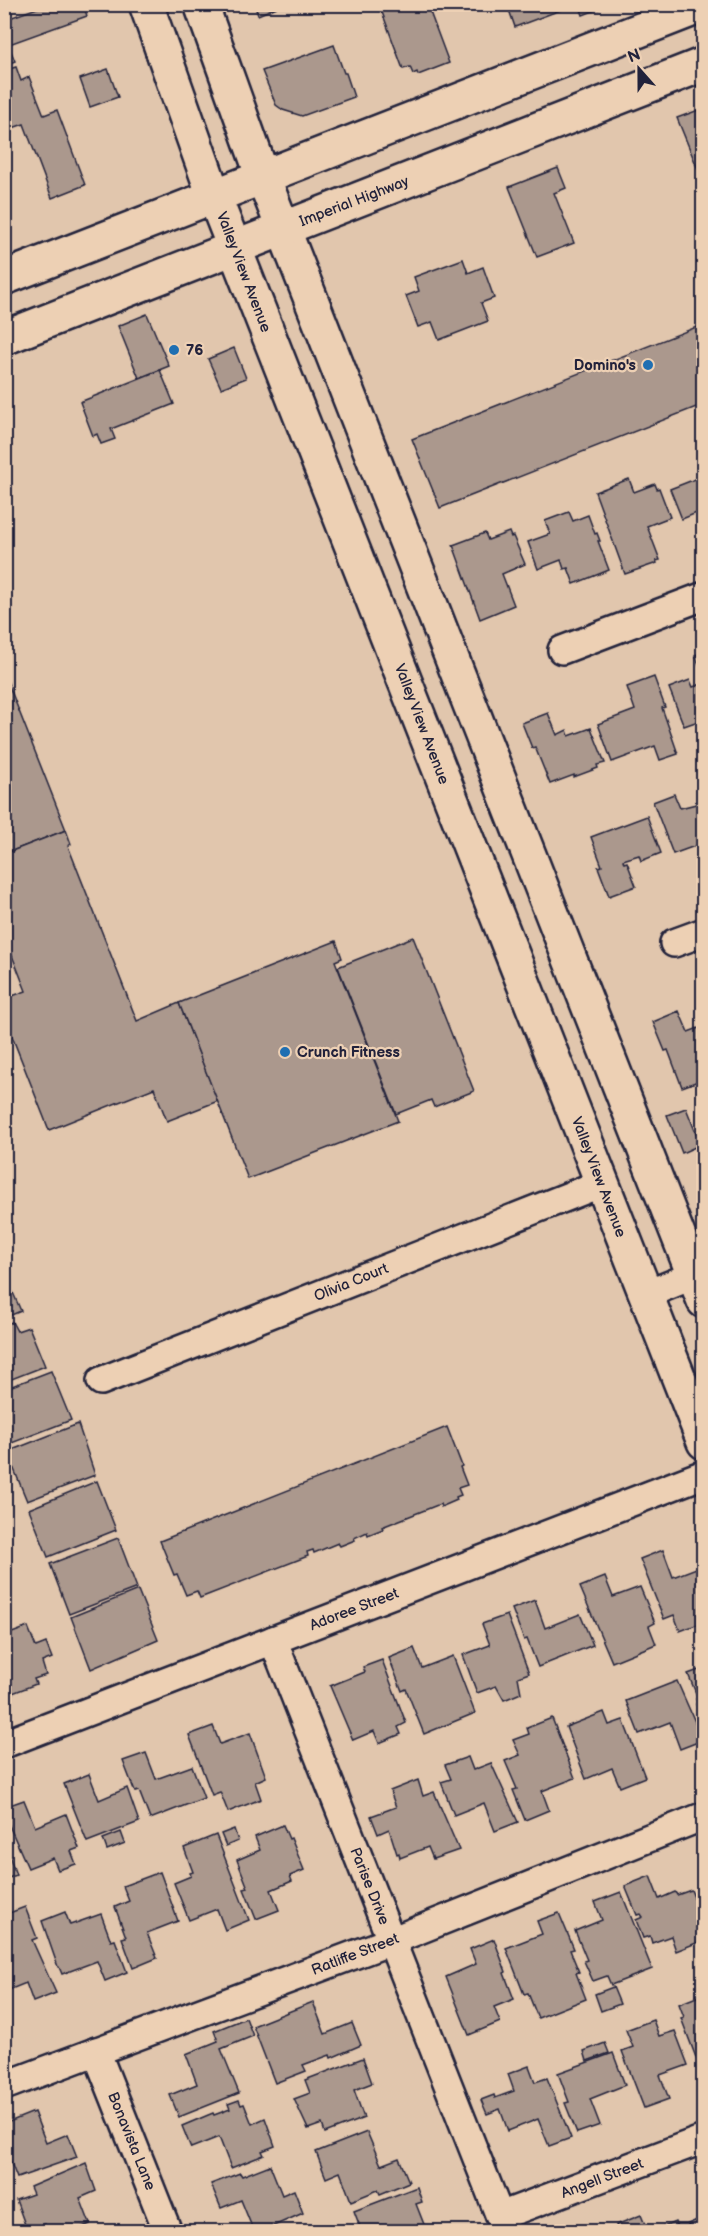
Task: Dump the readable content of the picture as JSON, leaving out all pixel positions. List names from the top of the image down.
{
  "streets": {
    "main road": ["Imperial Highway", "Valley View Avenue"],
    "street": [
      "Olivia Court",
      "Adoree Street",
      "Parise Drive",
      "Ratliffe Street",
      "Bonavista Lane",
      "Angell Street"
    ]
  },
  "crossings": [
    ["Imperial Highway", "Valley View Avenue"],
    ["Valley View Avenue", "Olivia Court"],
    ["Adoree Street", "Parise Drive"],
    ["Parise Drive", "Ratliffe Street"],
    ["Parise Drive", "Angell Street"],
    ["Ratliffe Street", "Bonavista Lane"]
  ],
  "places": ["76", "Domino's", "Crunch Fitness"],
  "north": "top"
}
